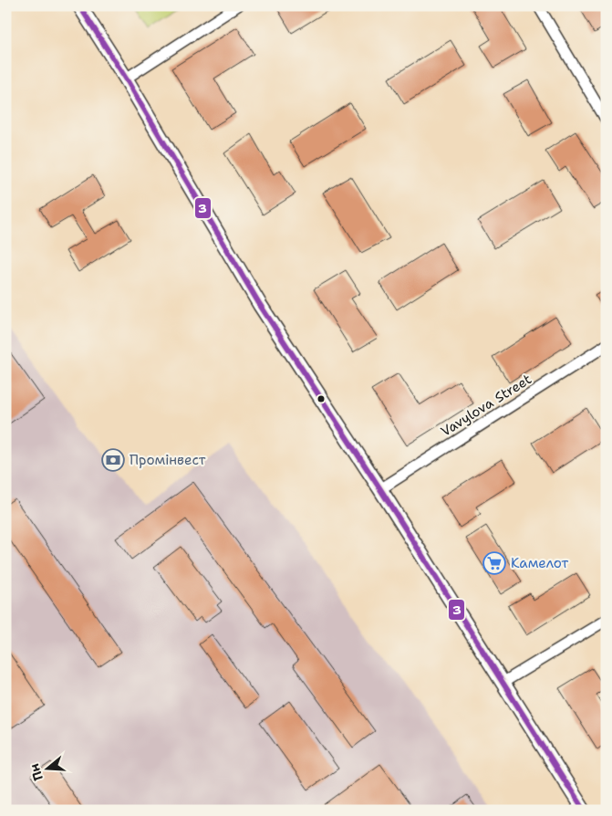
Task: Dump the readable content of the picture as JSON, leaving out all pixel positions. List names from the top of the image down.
{
  "streets": {
    "street": ["Vavylova Street"]
  },
  "places": {
    "bank": ["Промінвест"],
    "supermarket": ["Камелот"]
  },
  "lines": ["transit line 3"],
  "north": "left"
}
